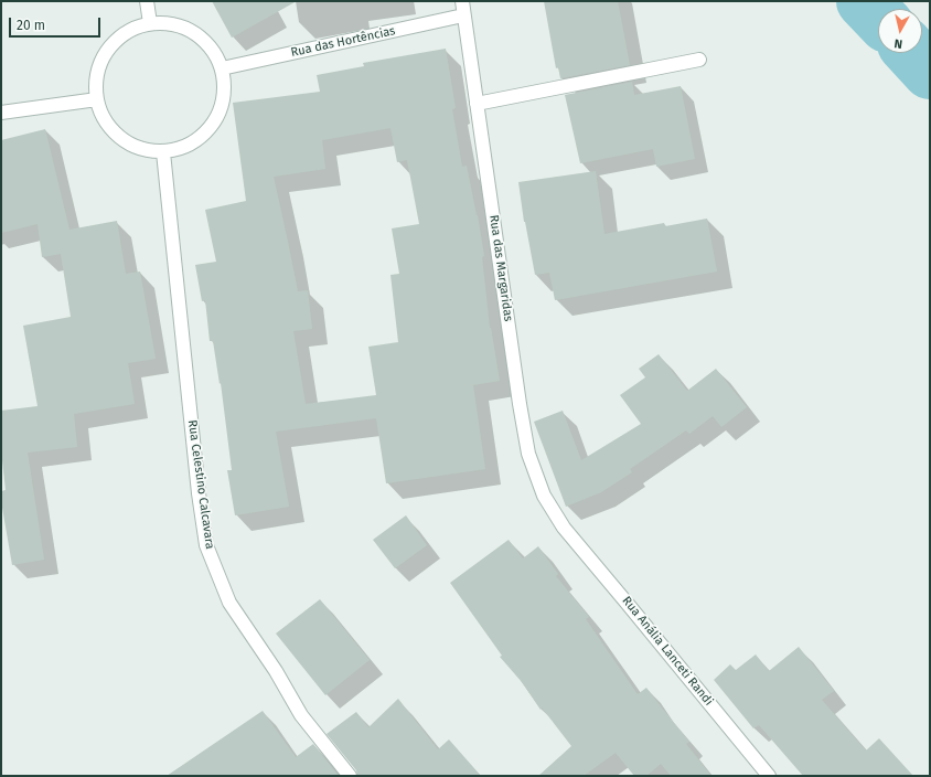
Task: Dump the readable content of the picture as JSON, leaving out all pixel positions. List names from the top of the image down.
{
  "streets": {
    "street": [
      "Rua das Hortências",
      "Rua das Margaridas",
      "Rua Celestino Calcavara",
      "Rua Anália Lanceti Randi"
    ]
  },
  "crossings": [
    ["Rua das Hortências", "Rua das Margaridas"],
    ["Rua das Hortências", "Rua Celestino Calcavara"],
    ["Rua das Margaridas", "Rua Anália Lanceti Randi"]
  ],
  "scale_bar": "20 m",
  "north": "bottom"
}
